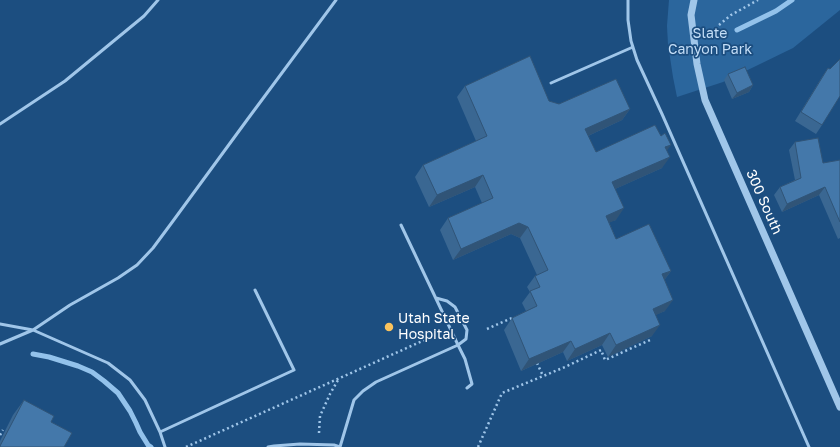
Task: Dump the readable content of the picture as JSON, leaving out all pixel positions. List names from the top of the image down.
{
  "streets": {
    "street": ["300 South"]
  },
  "parks": ["Slate Canyon Park"],
  "places": ["Utah State Hospital"]
}
